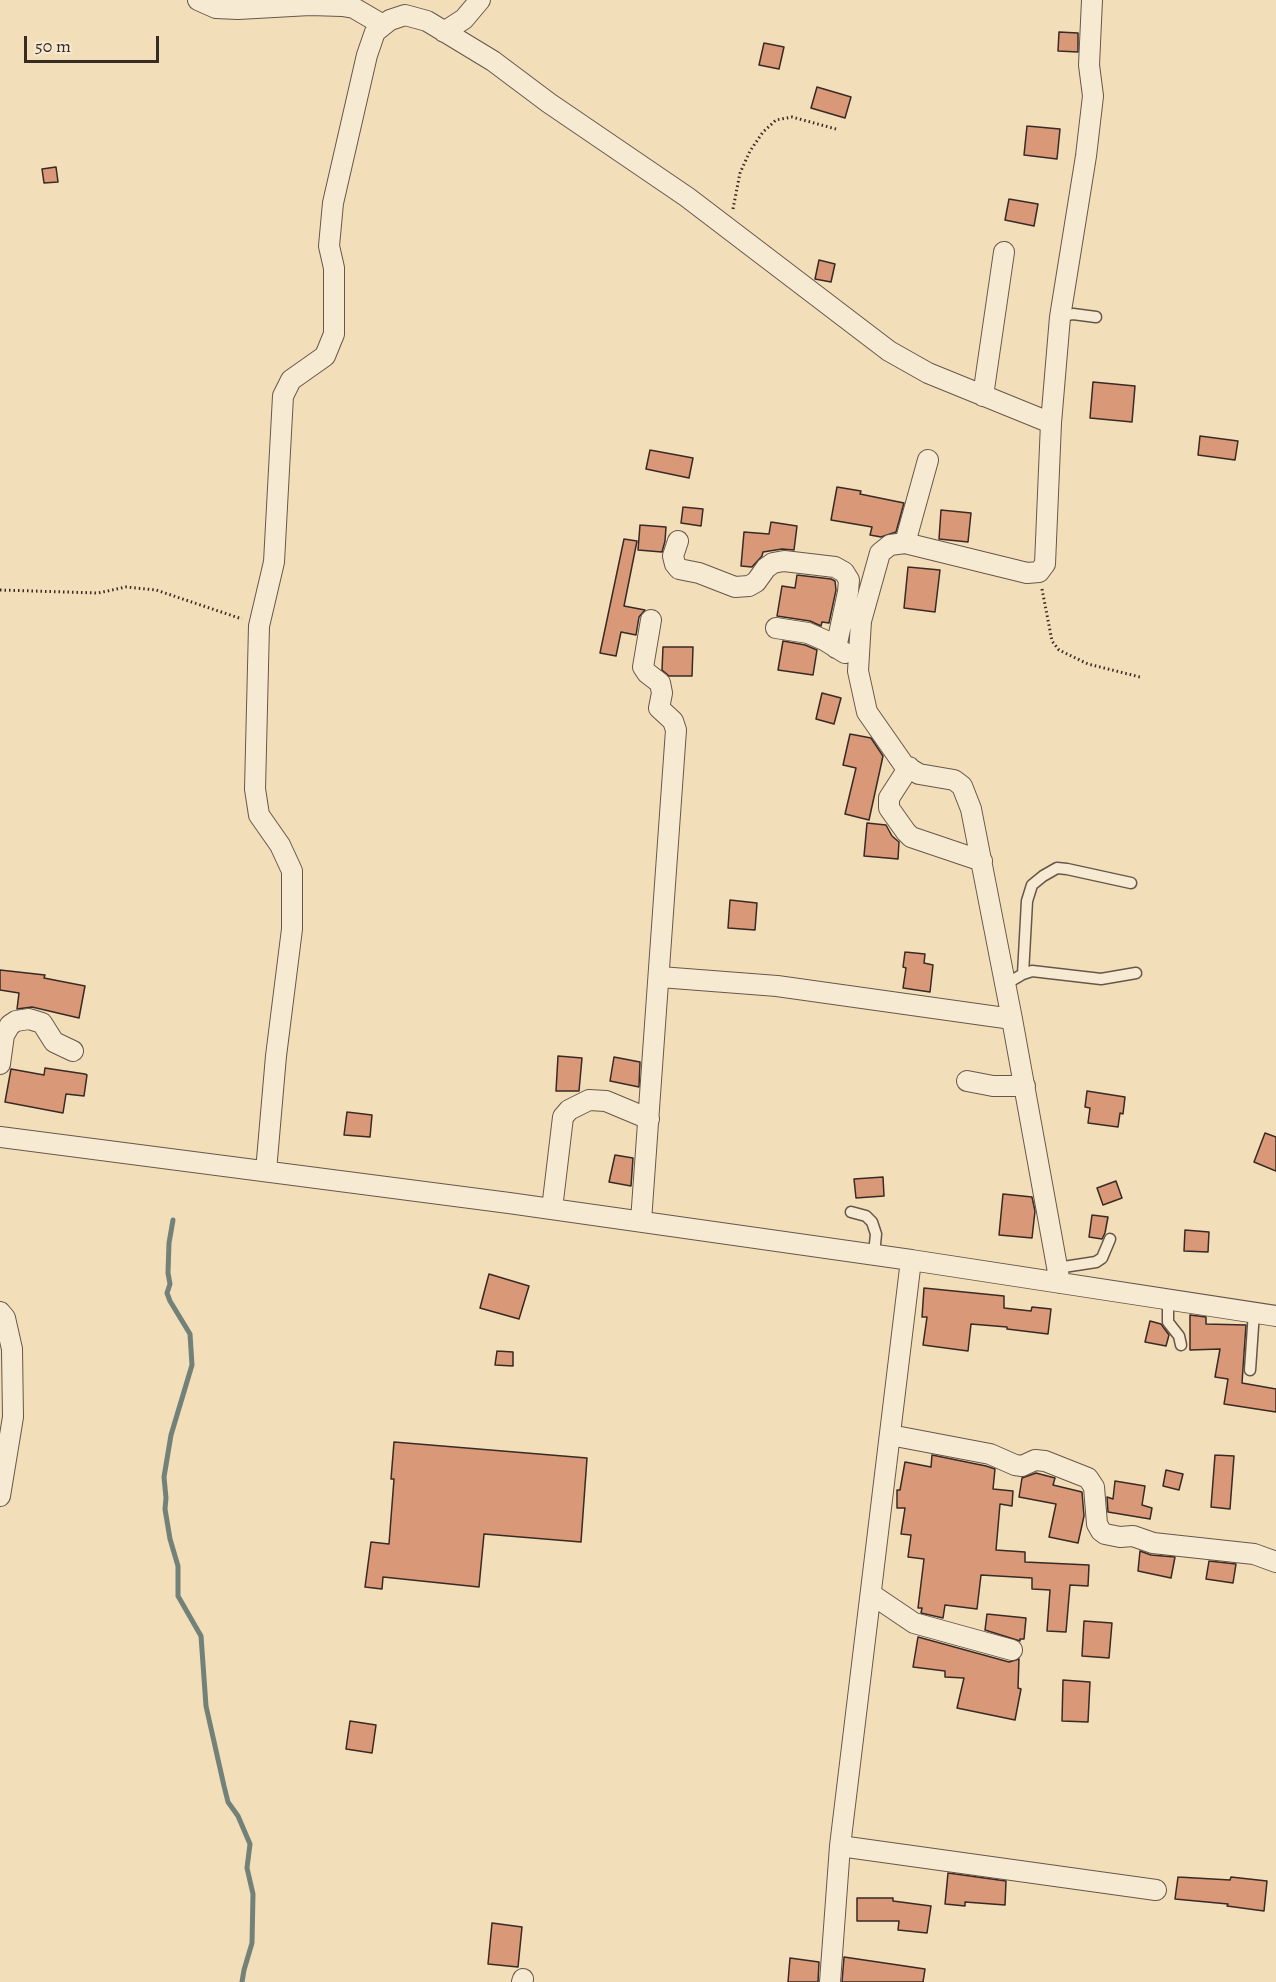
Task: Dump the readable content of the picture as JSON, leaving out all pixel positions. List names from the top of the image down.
{
  "scale_bar": "50 m"
}
